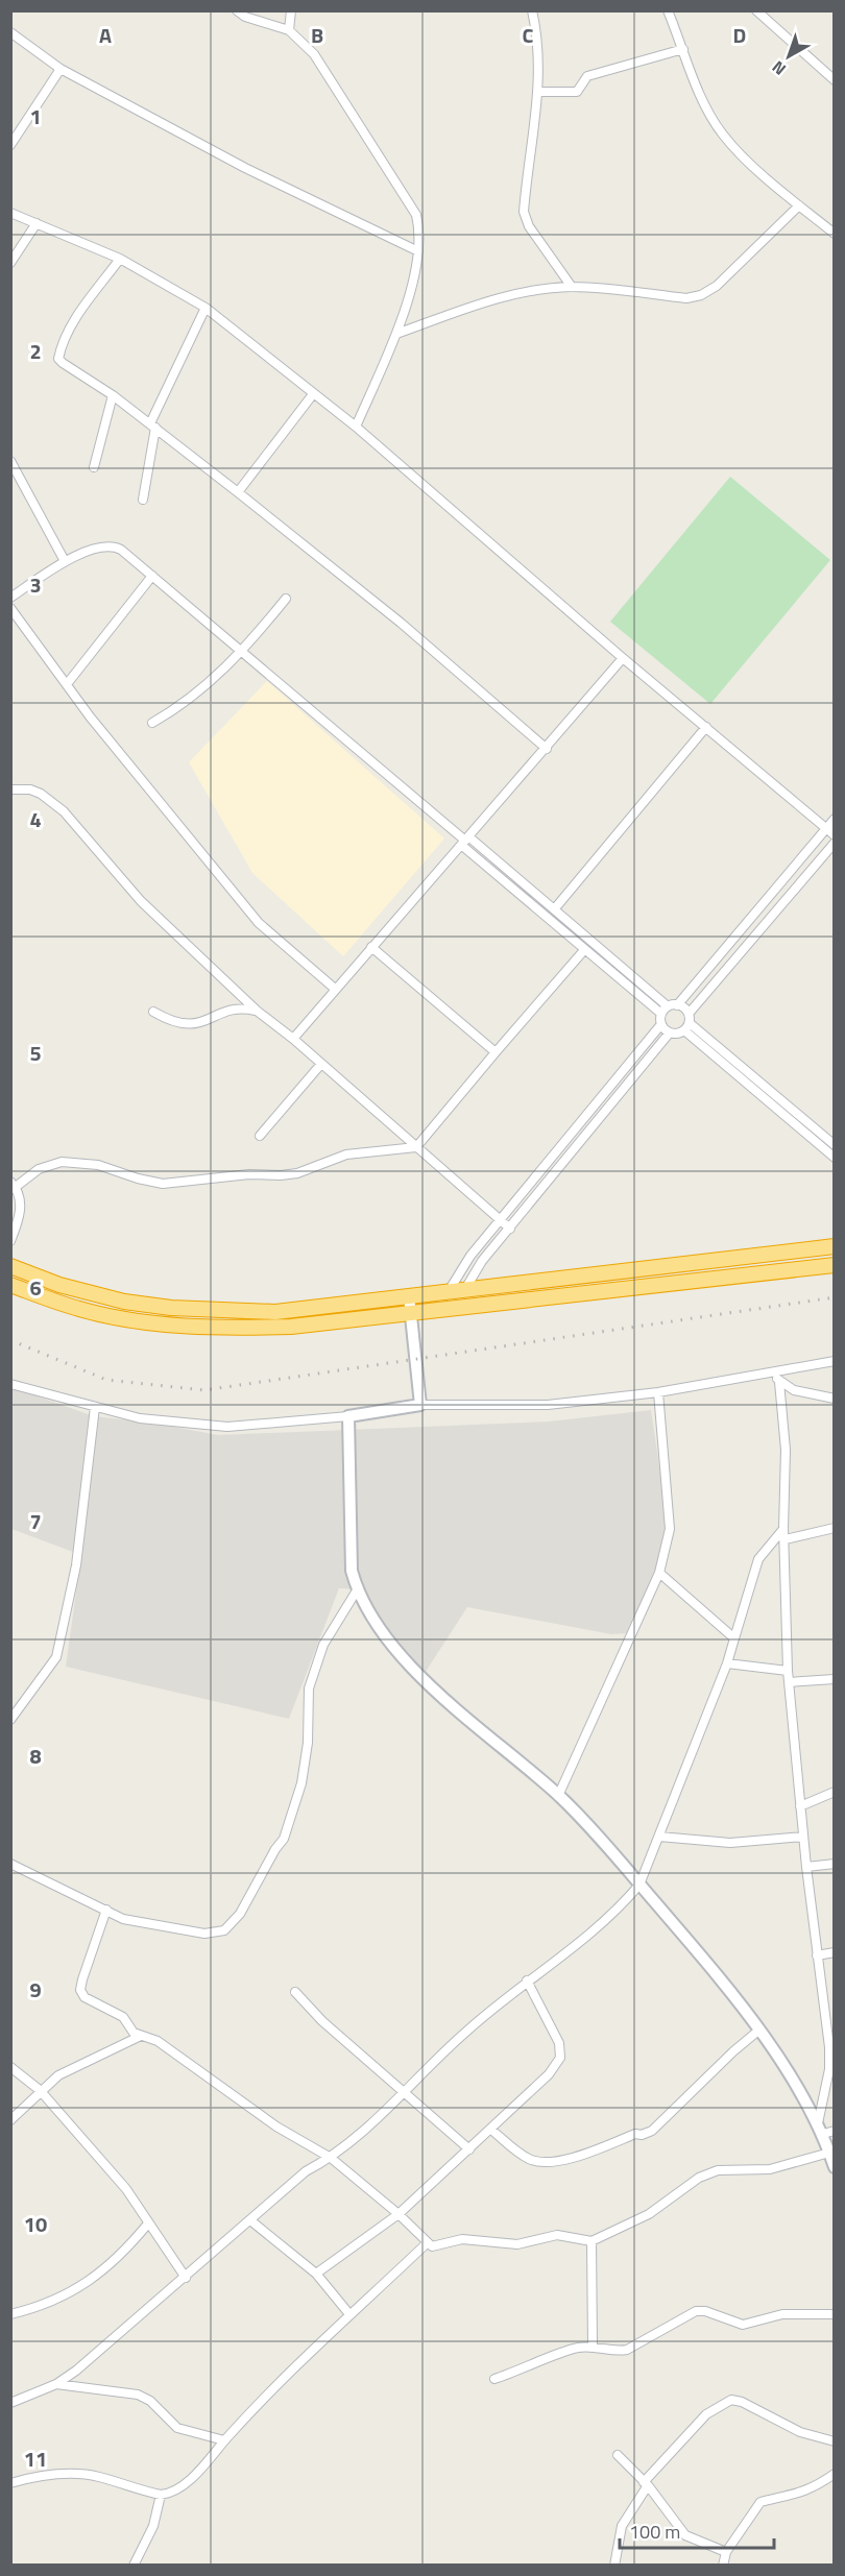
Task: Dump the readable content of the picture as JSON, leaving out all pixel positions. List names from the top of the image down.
{
  "scale_bar": "100 m",
  "north": "bottom left",
  "grid": {
    "columns": [
      "A",
      "B",
      "C",
      "D"
    ],
    "rows": [
      "1",
      "2",
      "3",
      "4",
      "5",
      "6",
      "7",
      "8",
      "9",
      "10",
      "11"
    ]
  }
}
